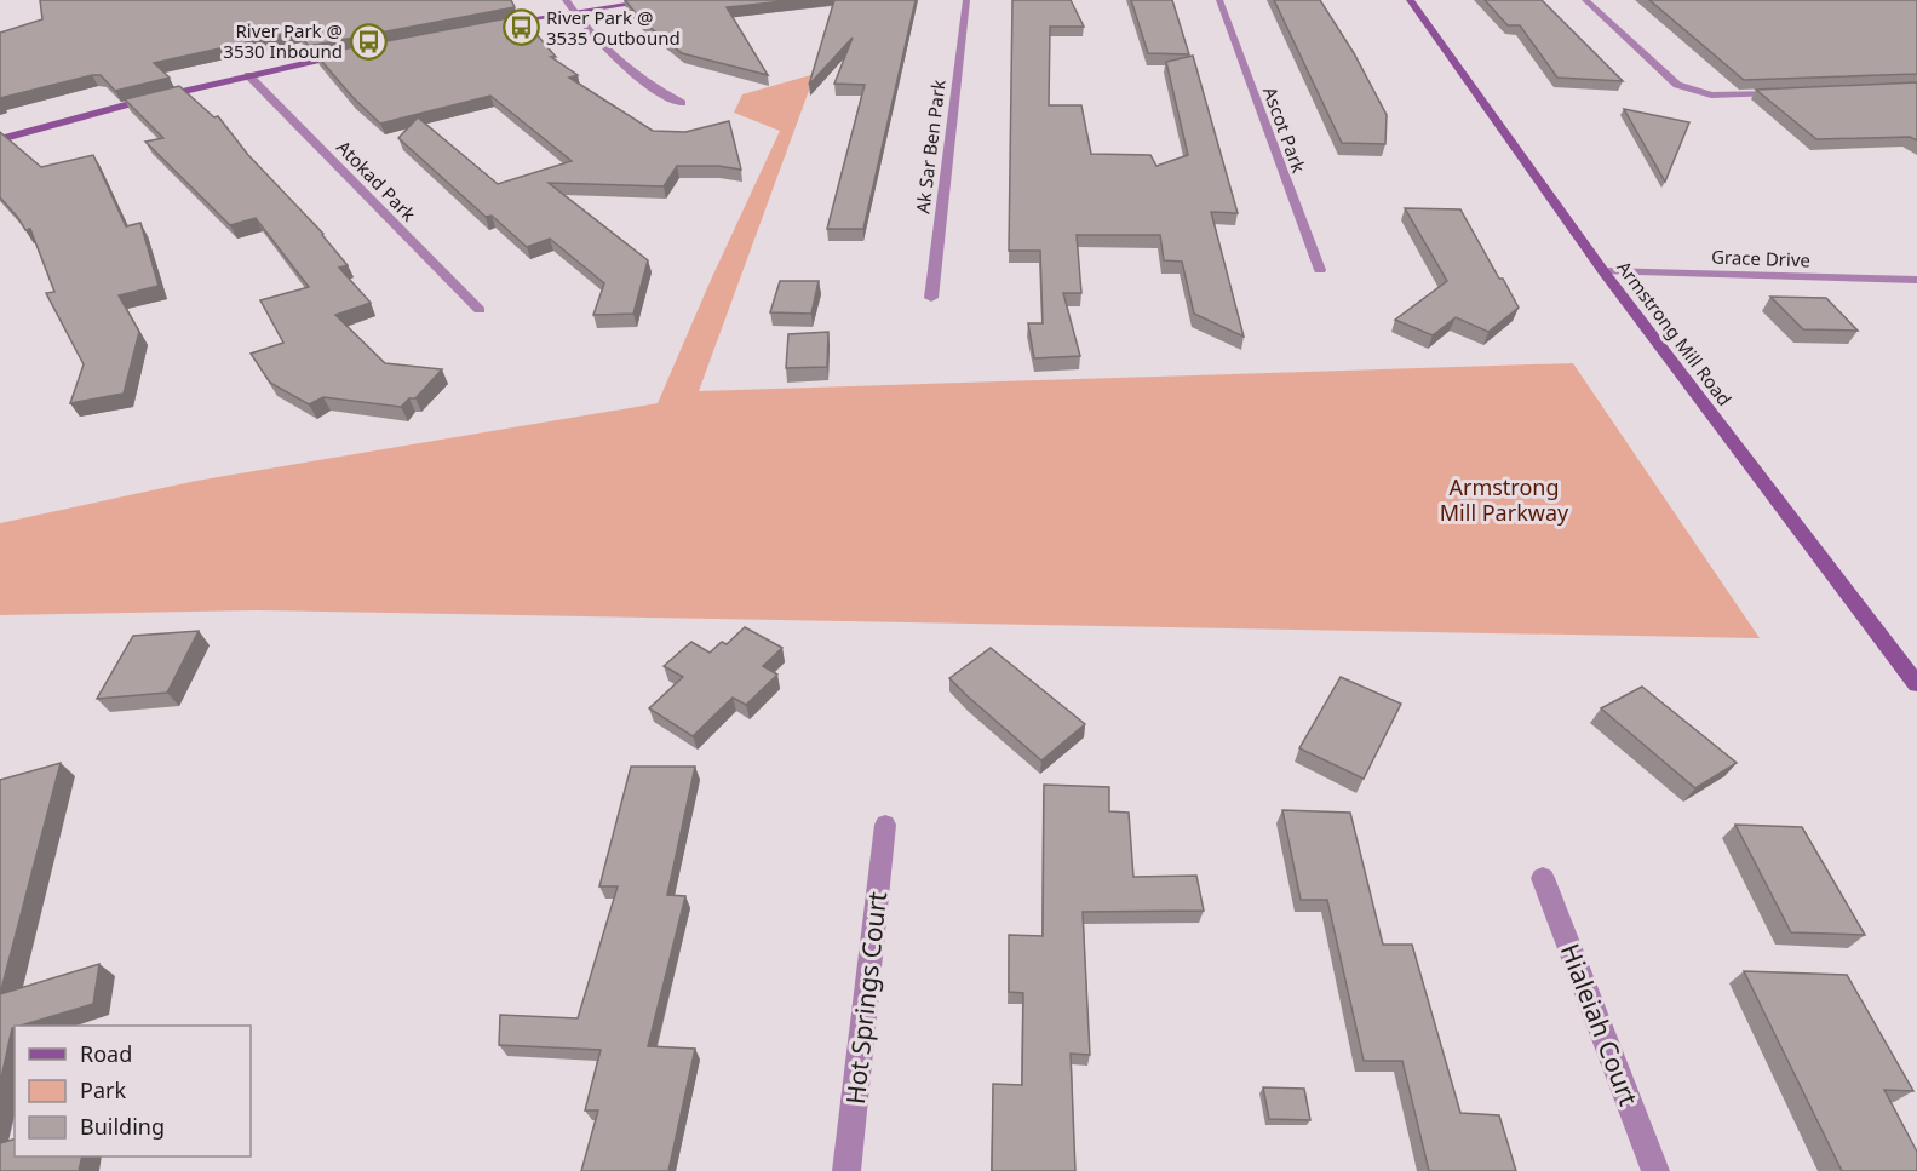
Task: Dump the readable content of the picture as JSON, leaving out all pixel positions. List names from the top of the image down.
{
  "streets": {
    "main road": ["Armstrong Mill Road"],
    "street": [
      "Ascot Park",
      "Ak Sar Ben Park",
      "Atokad Park",
      "Grace Drive",
      "Hot Springs Court",
      "Hialeiah Court"
    ]
  },
  "crossings": [
    ["Grace Drive", "Armstrong Mill Road"]
  ],
  "parks": ["Armstrong Mill Parkway"],
  "places": {
    "bus stop": ["River Park @ 3535 Outbound", "River Park @ 3530 Inbound"]
  },
  "legend": ["Road", "Park", "Building"]
}
